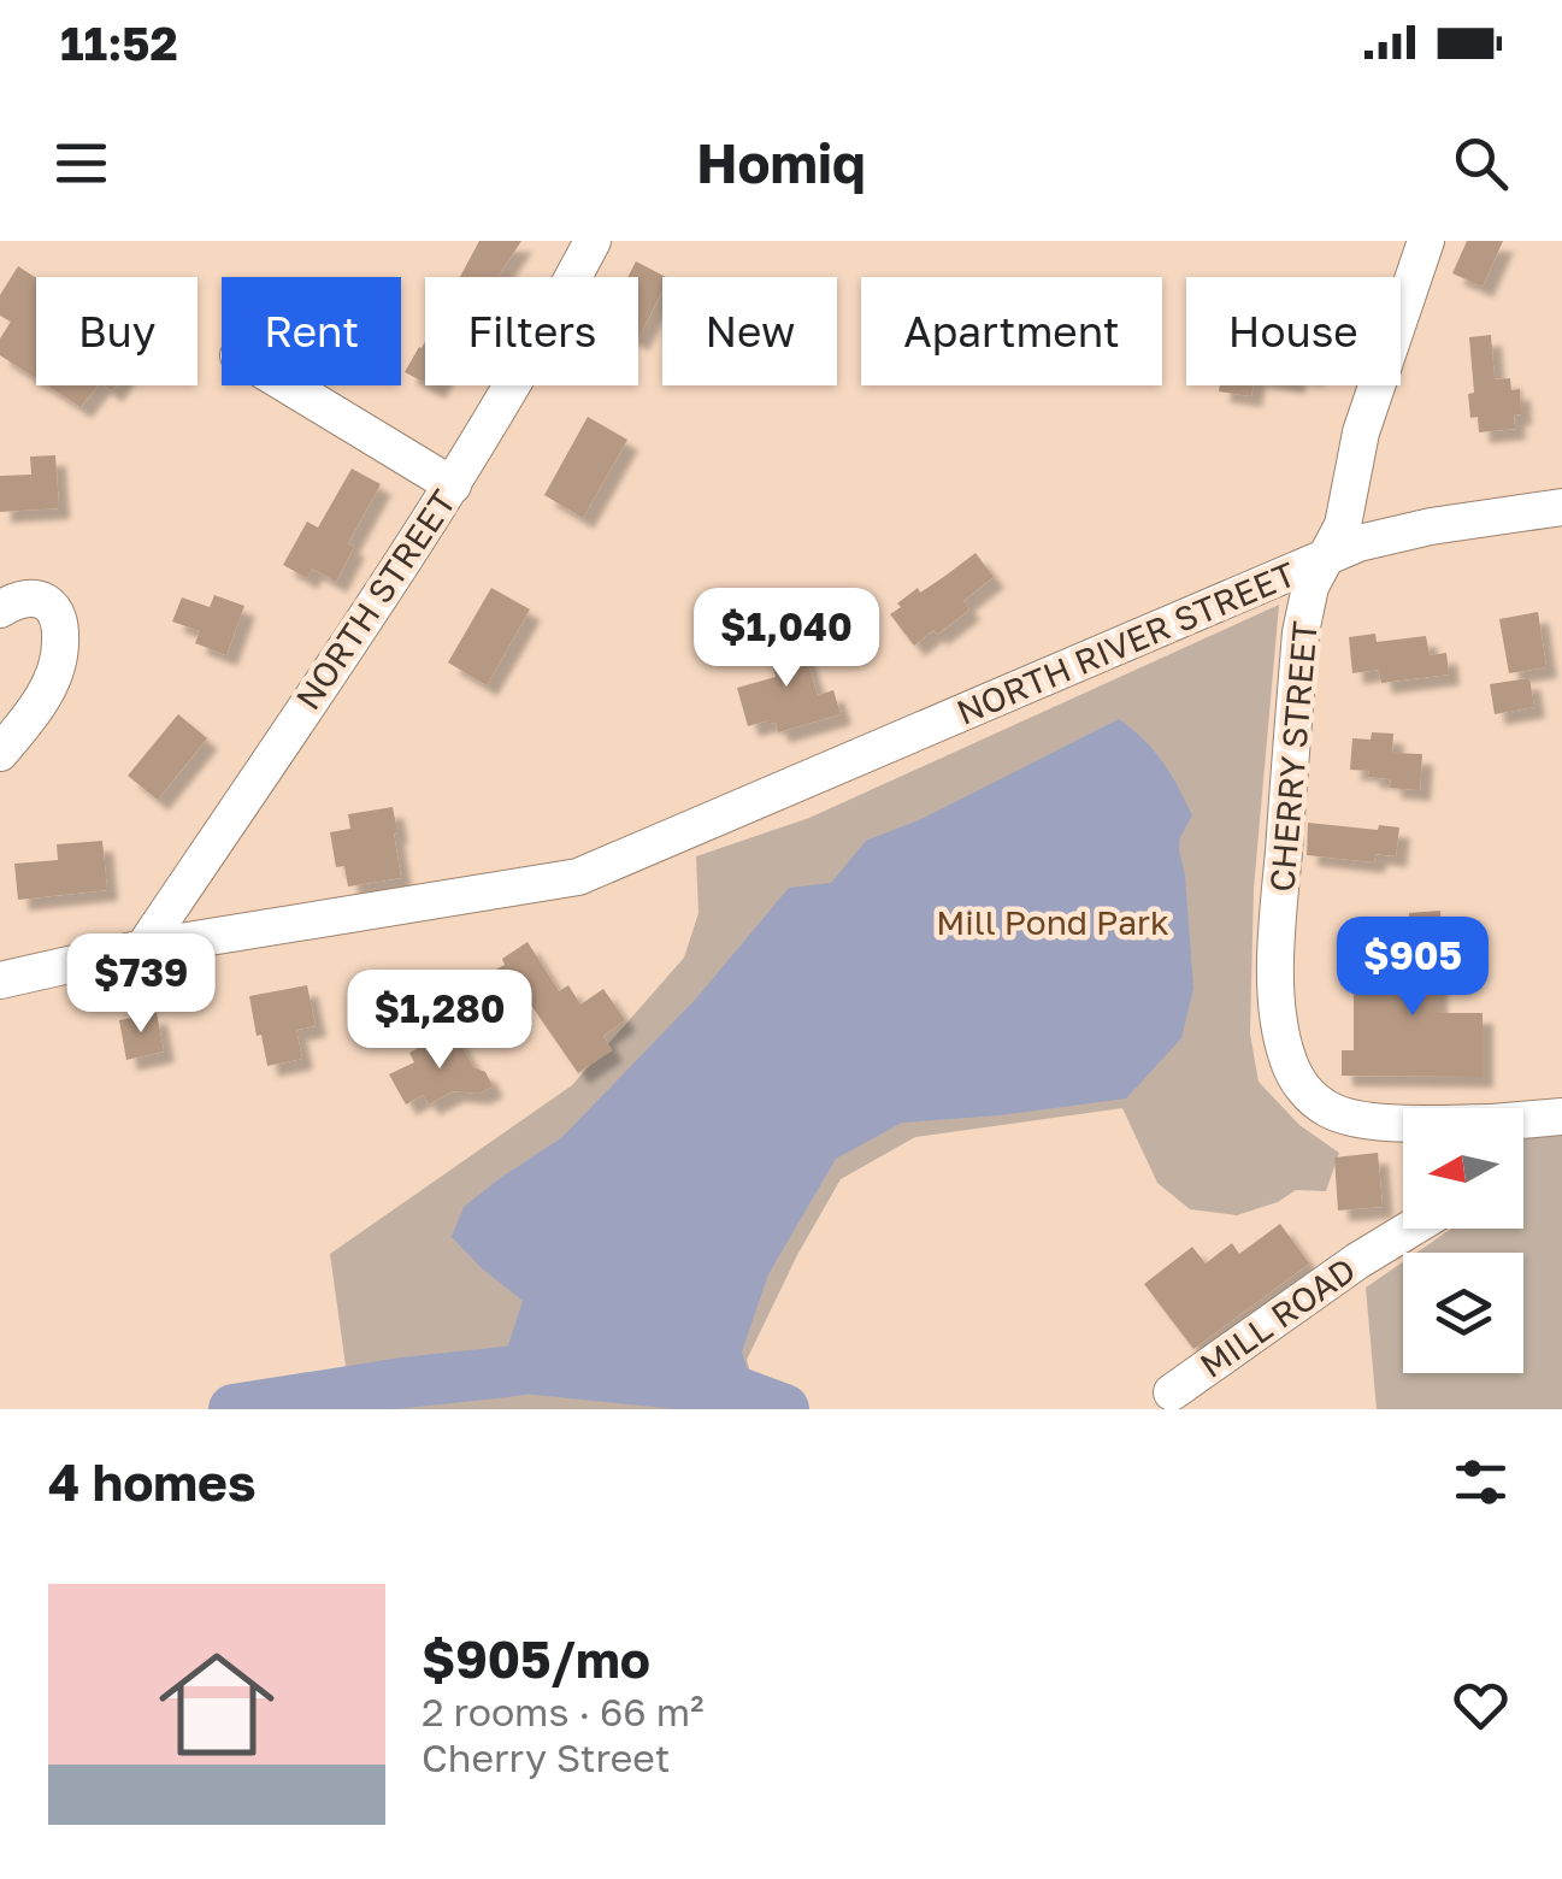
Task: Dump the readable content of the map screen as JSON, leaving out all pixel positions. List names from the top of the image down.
{
  "streets": {
    "street": [
      "NORTH STREET",
      "NORTH RIVER STREET",
      "CHERRY STREET",
      "MILL ROAD"
    ]
  },
  "crossings": [
    ["NORTH STREET", "NORTH RIVER STREET"],
    ["NORTH RIVER STREET", "CHERRY STREET"]
  ],
  "parks": ["Mill Pond Park"],
  "north": "left",
  "page": {
    "status": "11:52",
    "header": "Homiq",
    "chip": [
      "Buy",
      "Rent",
      "Filters",
      "New",
      "Apartment",
      "House"
    ],
    "price": [
      "$1,040",
      "$905",
      "$739",
      "$1,280"
    ],
    "heading": "4 homes",
    "list": [
      {
        "name": "$905/mo",
        "note": "2 rooms · 66 m² · Cherry Street"
      }
    ]
  }
}
